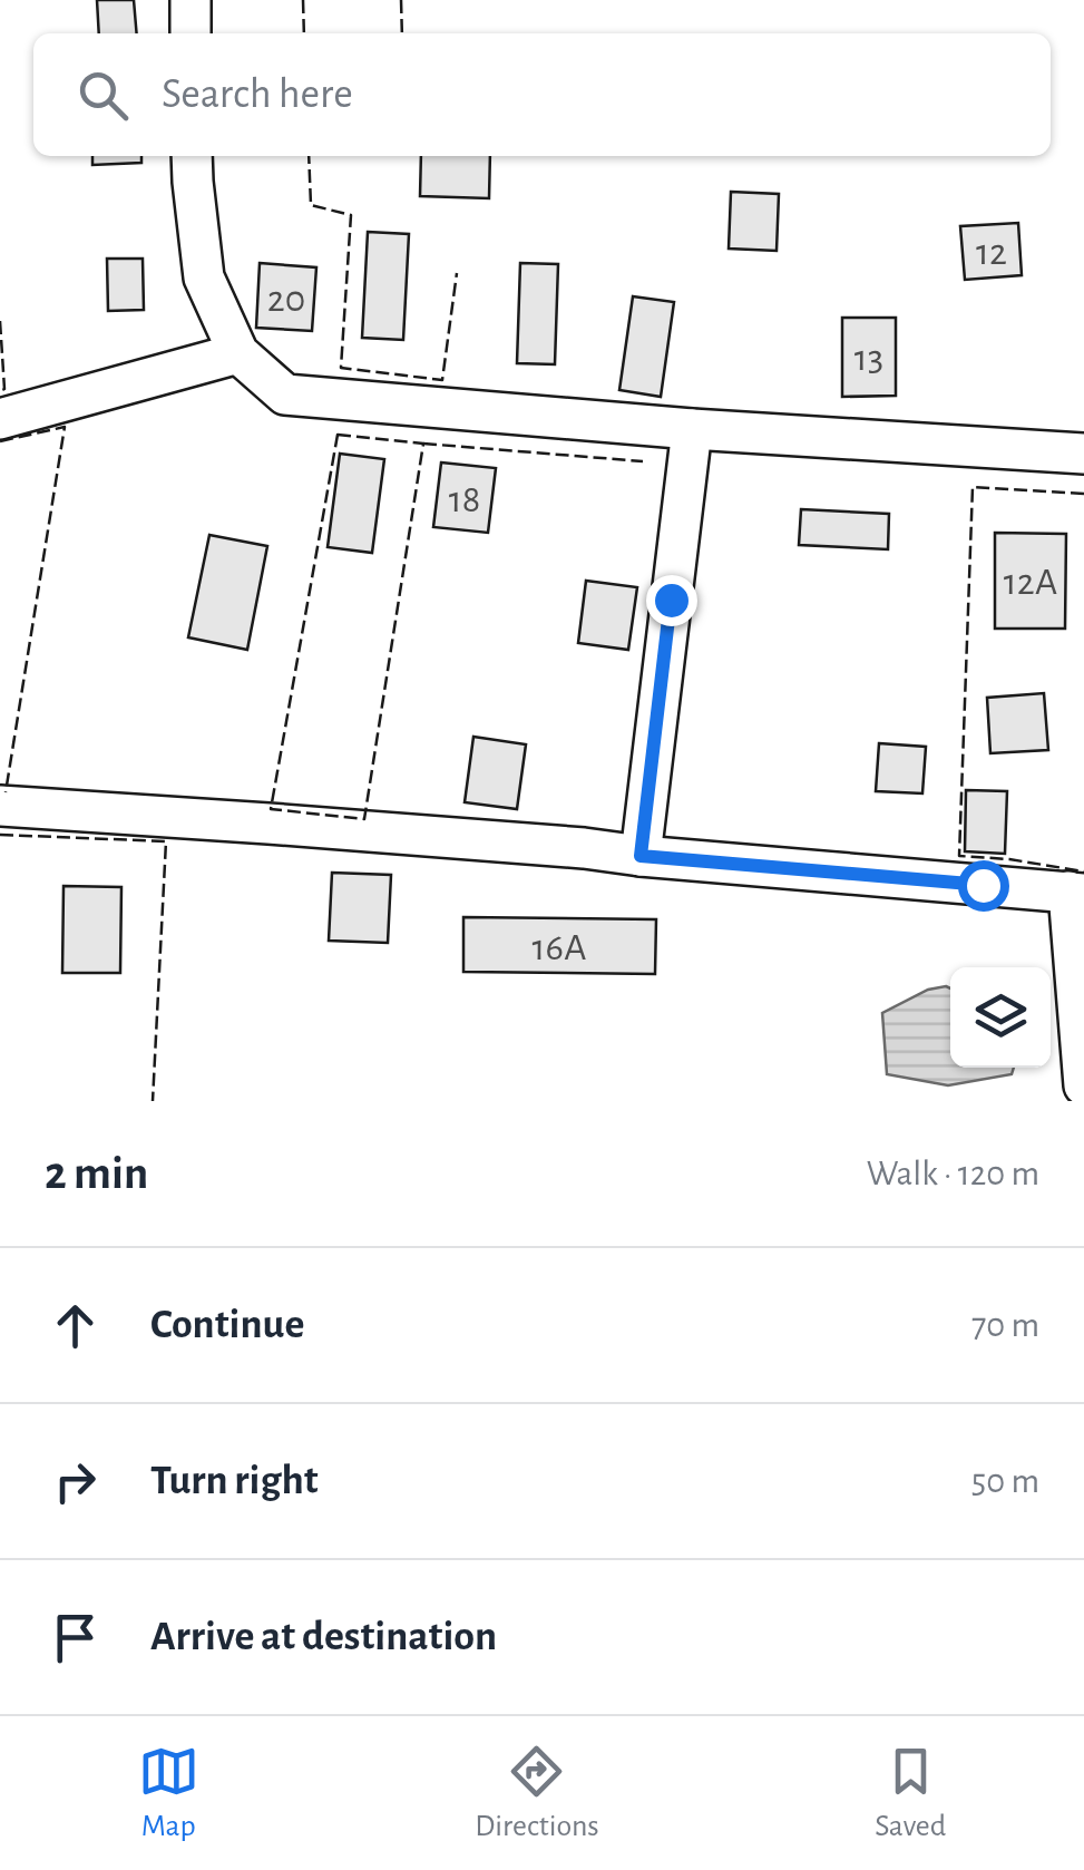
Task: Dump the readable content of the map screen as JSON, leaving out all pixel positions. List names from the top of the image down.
{
  "house_numbers": [
    "12",
    "20",
    "13",
    "18",
    "12А",
    "16А"
  ],
  "page": {
    "search": "Search here",
    "heading": ["2 min", "Walk · 120 m"],
    "list": [
      ["Continue", "70 m"],
      ["Turn right", "50 m"],
      "Arrive at destination"
    ],
    "nav": ["Map", "Directions", "Saved"]
  }
}
